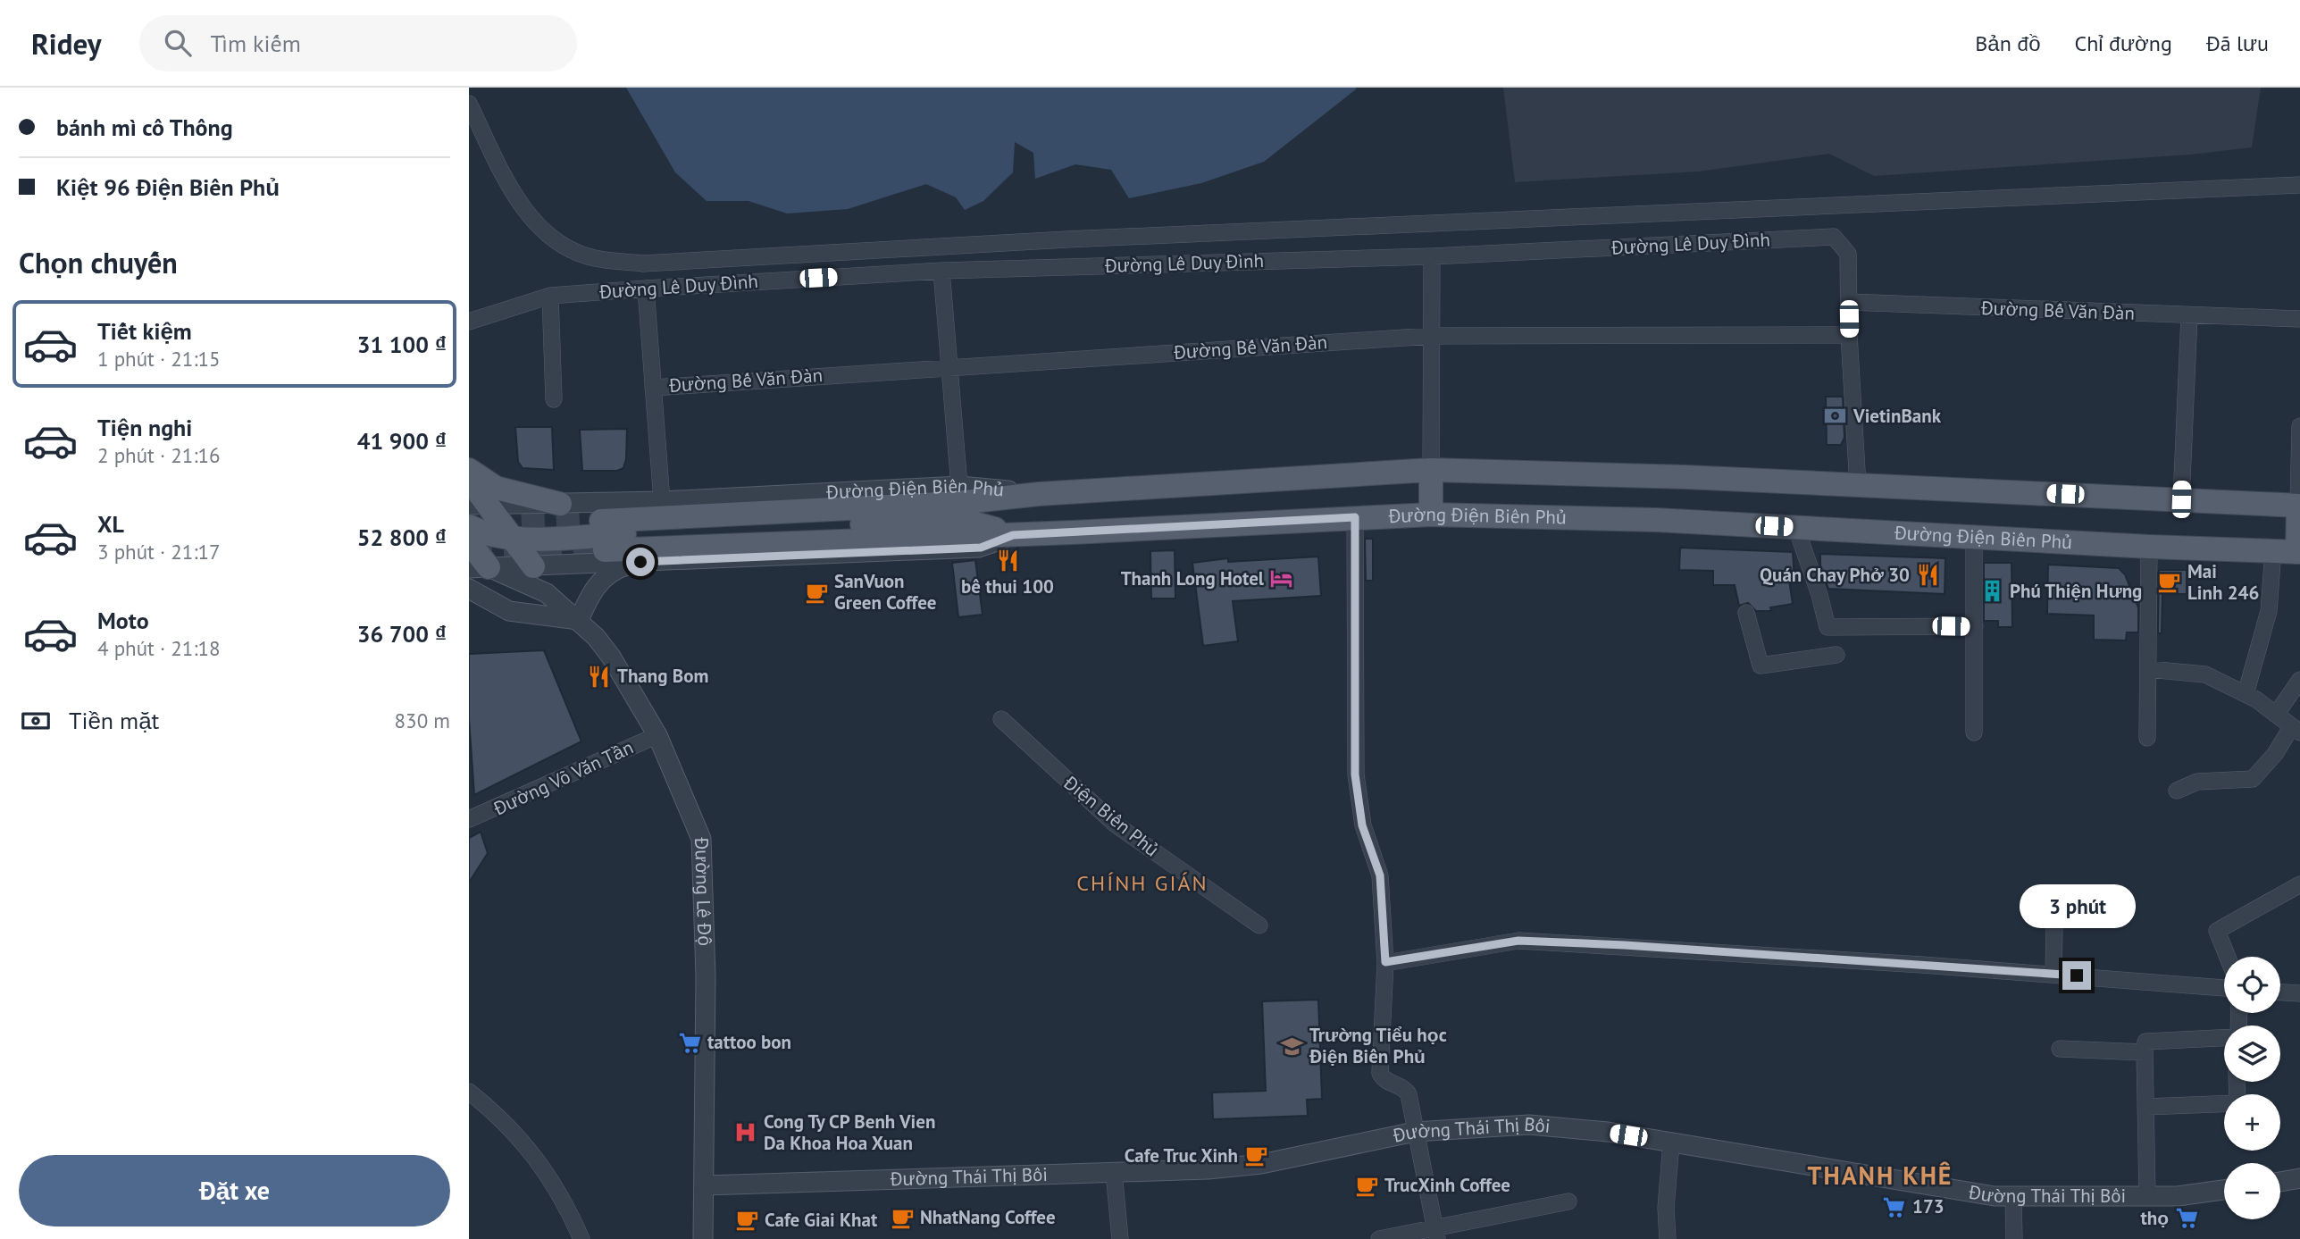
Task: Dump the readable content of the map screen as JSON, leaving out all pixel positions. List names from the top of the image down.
{
  "streets": {
    "main road": ["Đường Điện Biên Phủ"],
    "street": [
      "Đường Lê Duy Đình",
      "Đường Bế Văn Đàn",
      "Đường Võ Văn Tần",
      "Điện Biên Phủ",
      "Đường Lê Độ",
      "Đường Thái Thị Bôi"
    ]
  },
  "crossings": [
    ["Đường Lê Duy Đình", "Đường Bế Văn Đàn"],
    ["Đường Điện Biên Phủ", "Đường Lê Độ"],
    ["Đường Võ Văn Tần", "Đường Lê Độ"],
    ["Đường Lê Độ", "Đường Thái Thị Bôi"]
  ],
  "districts": ["CHÍNH GIÁN", "THANH KHÊ"],
  "places": {
    "bank": ["VietinBank"],
    "restaurant": ["bê thui 100", "Quán Chay Phở 30", "Thang Bom"],
    "hotel": ["Thanh Long Hotel"],
    "cafe": [
      "Mai Linh 246",
      "SanVuon Green Coffee",
      "Cafe Truc Xinh",
      "TrucXinh Coffee",
      "NhatNang Coffee",
      "Cafe Giai Khat"
    ],
    "building": ["Phú Thiện Hưng"],
    "supermarket": ["tattoo bon", "173", "thọ"],
    "school or university": ["Trường Tiểu học Điện Biên Phủ"],
    "hospital": ["Cong Ty CP Benh Vien Da Khoa Hoa Xuan"]
  },
  "page": {
    "header": "Ridey",
    "search": "Tìm kiếm",
    "nav": ["Bản đồ", "Chỉ đường", "Đã lưu"],
    "banner": ["bánh mì cô Thông", "Kiệt 96 Điện Biên Phủ"],
    "heading": "Chọn chuyến",
    "list": [
      {
        "name": "Tiết kiệm",
        "note": "1 phút · 21:15",
        "value": "31 100 ₫"
      },
      {
        "name": "Tiện nghi",
        "note": "2 phút · 21:16",
        "value": "41 900 ₫"
      },
      {
        "name": "XL",
        "note": "3 phút · 21:17",
        "value": "52 800 ₫"
      },
      {
        "name": "Moto",
        "note": "4 phút · 21:18",
        "value": "36 700 ₫"
      }
    ],
    "pay": ["Tiền mặt", "830 m"],
    "bubble": "3 phút",
    "map_buttons": ["+", "−"],
    "buttons": "Đặt xe"
  }
}
